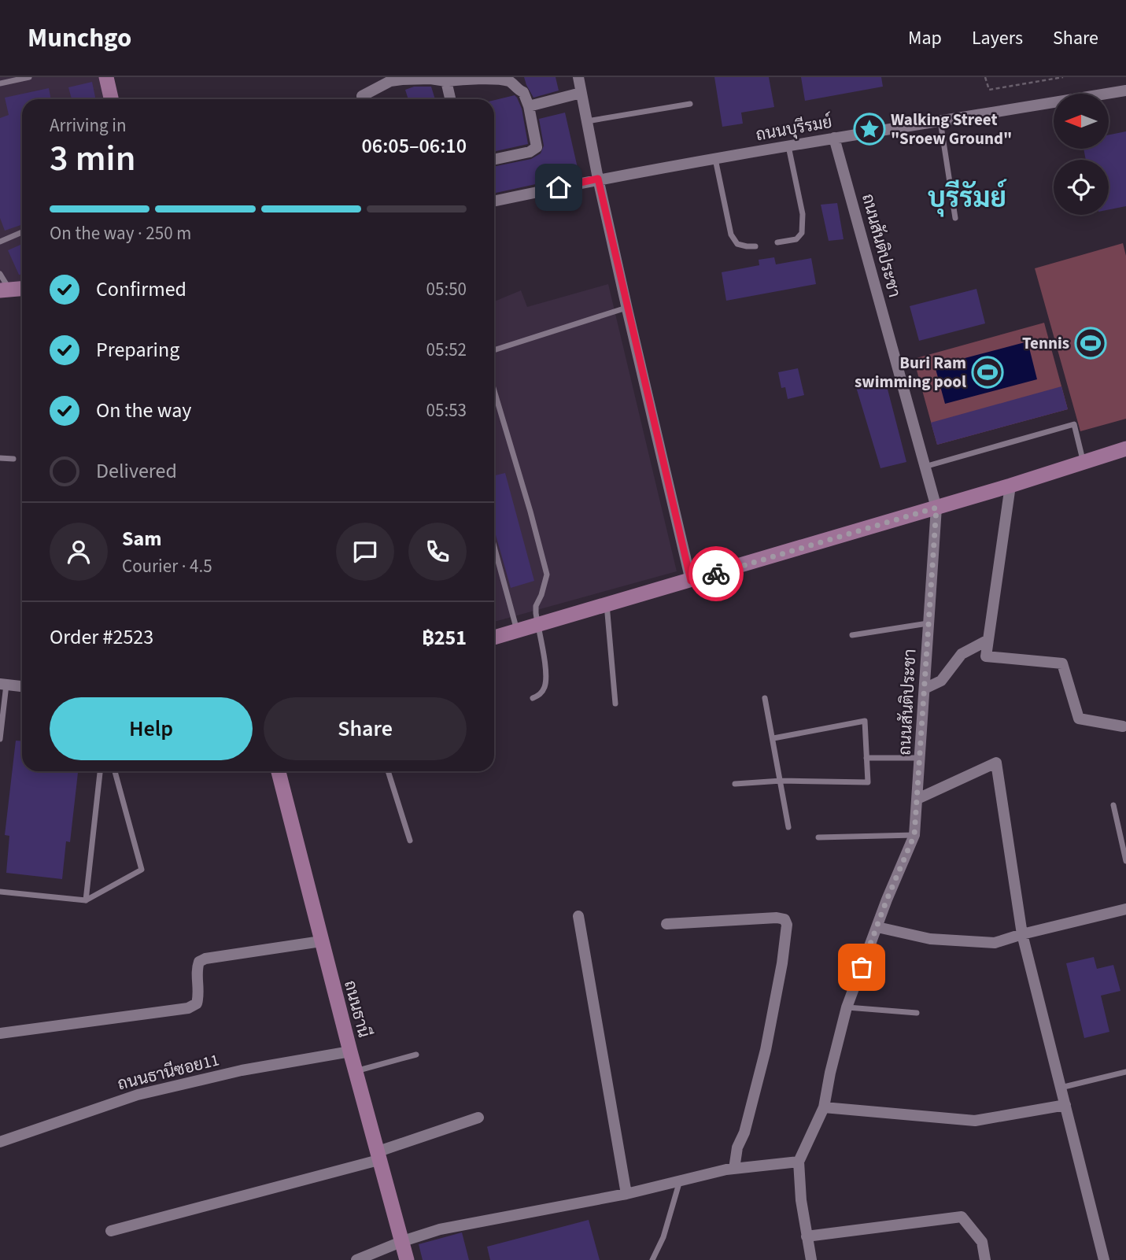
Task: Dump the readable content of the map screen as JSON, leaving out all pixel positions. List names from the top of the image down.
{
  "streets": {
    "street": [
      "ถนนบุรีรมย์",
      "ถนนสันติประชา",
      "ถนนธานี",
      "ถนนธานีซอย11"
    ]
  },
  "crossings": [
    ["ถนนบุรีรมย์", "ถนนสันติประชา"],
    ["ถนนธานี", "ถนนธานีซอย11"]
  ],
  "districts": ["บุรีรัมย์"],
  "places": {
    "place": ["Walking Street \"Sroew Ground\""],
    "sports": ["Tennis", "Buri Ram swimming pool"]
  },
  "north": "left",
  "page": {
    "header": "Munchgo",
    "nav": ["Map", "Layers", "Share"],
    "heading": ["3 min", "Arriving in", "06:05–06:10"],
    "panel": [
      "Sam",
      "Courier · 4.5",
      "Order #2523",
      "฿251"
    ],
    "bar": "On the way · 250 m",
    "list": [
      ["Confirmed", "05:50"],
      ["Preparing", "05:52"],
      ["On the way", "05:53"],
      "Delivered"
    ],
    "buttons": ["Help", "Share"]
  }
}
